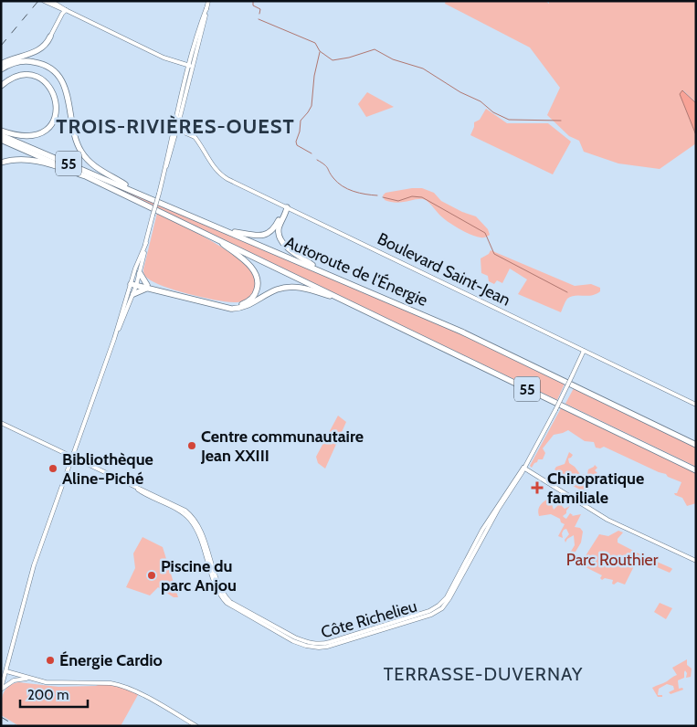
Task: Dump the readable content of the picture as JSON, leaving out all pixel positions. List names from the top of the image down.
{
  "streets": {
    "highway": ["55", "Autoroute de l'Énergie"],
    "street": ["Boulevard Saint-Jean", "Côte Richelieu"]
  },
  "crossings": [
    ["55", "Autoroute de l'Énergie"],
    ["Boulevard Saint-Jean", "Côte Richelieu"]
  ],
  "districts": ["TROIS-RIVIÈRES-OUEST", "TERRASSE-DUVERNAY"],
  "parks": ["Parc Routhier"],
  "places": {
    "other": [
      "Centre communautaire Jean XXIII",
      "Bibliothèque Aline-Piché",
      "Piscine du parc Anjou",
      "Énergie Cardio"
    ],
    "health": ["Chiropratique familiale"]
  },
  "scale_bar": "200 m"
}
